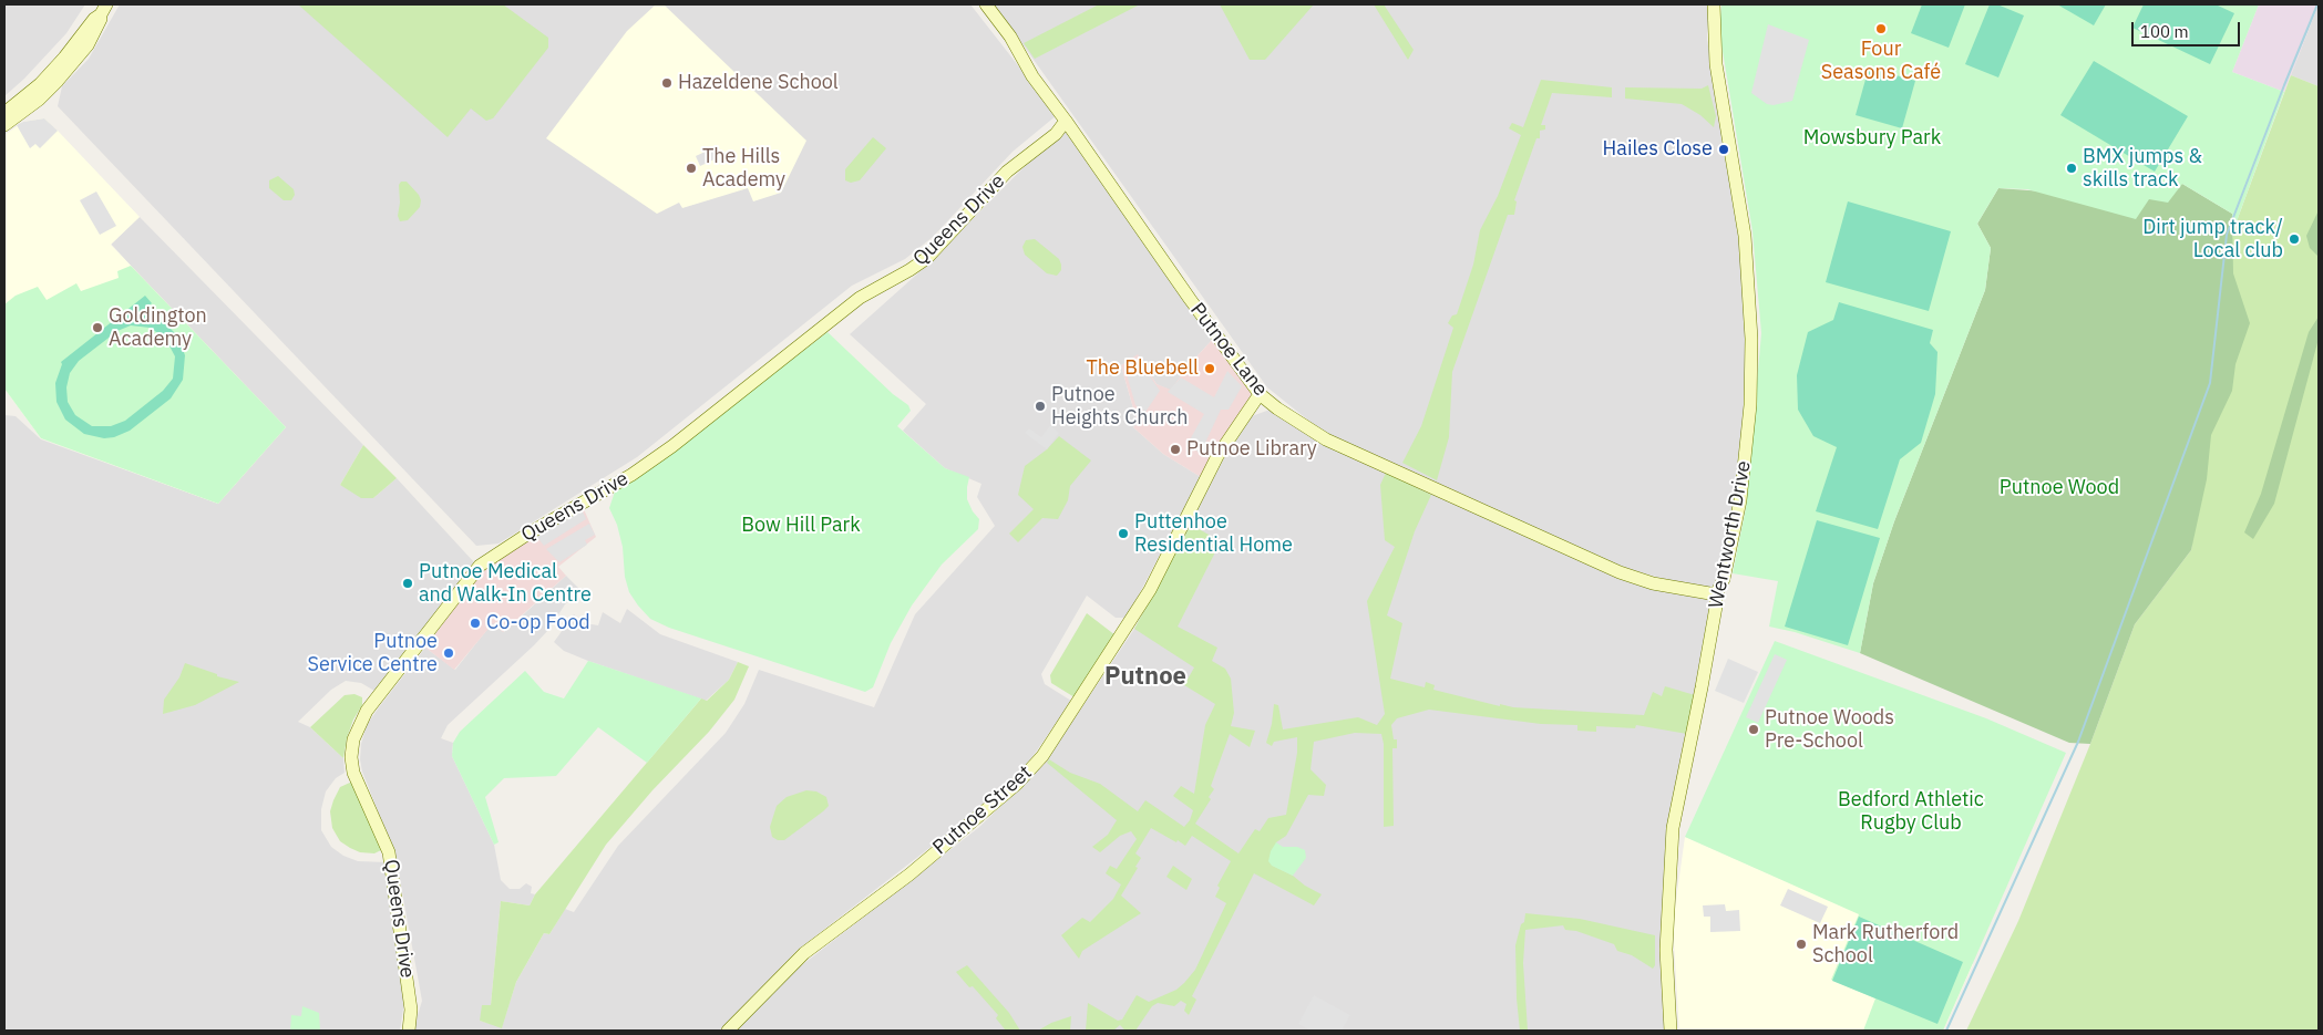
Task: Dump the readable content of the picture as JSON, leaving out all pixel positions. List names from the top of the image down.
{
  "streets": {
    "street": [
      "Queens Drive",
      "Putnoe Lane",
      "Wentworth Drive",
      "Putnoe Street"
    ]
  },
  "crossings": [
    ["Queens Drive", "Putnoe Lane"],
    ["Putnoe Lane", "Wentworth Drive"],
    ["Putnoe Lane", "Putnoe Street"]
  ],
  "districts": ["Putnoe"],
  "parks": [
    "Mowsbury Park",
    "Putnoe Wood",
    "Bow Hill Park",
    "Bedford Athletic Rugby Club"
  ],
  "places": [
    "Four Seasons Café",
    "Hazeldene School",
    "Hailes Close",
    "The Hills Academy",
    "BMX jumps & skills track",
    "Dirt jump track/ Local club",
    "Goldington Academy",
    "The Bluebell",
    "Putnoe Heights Church",
    "Putnoe Library",
    "Puttenhoe Residential Home",
    "Putnoe Medical and Walk-In Centre",
    "Co-op Food",
    "Putnoe Service Centre",
    "Putnoe Woods Pre-School",
    "Mark Rutherford School"
  ],
  "scale_bar": "100 m"
}
